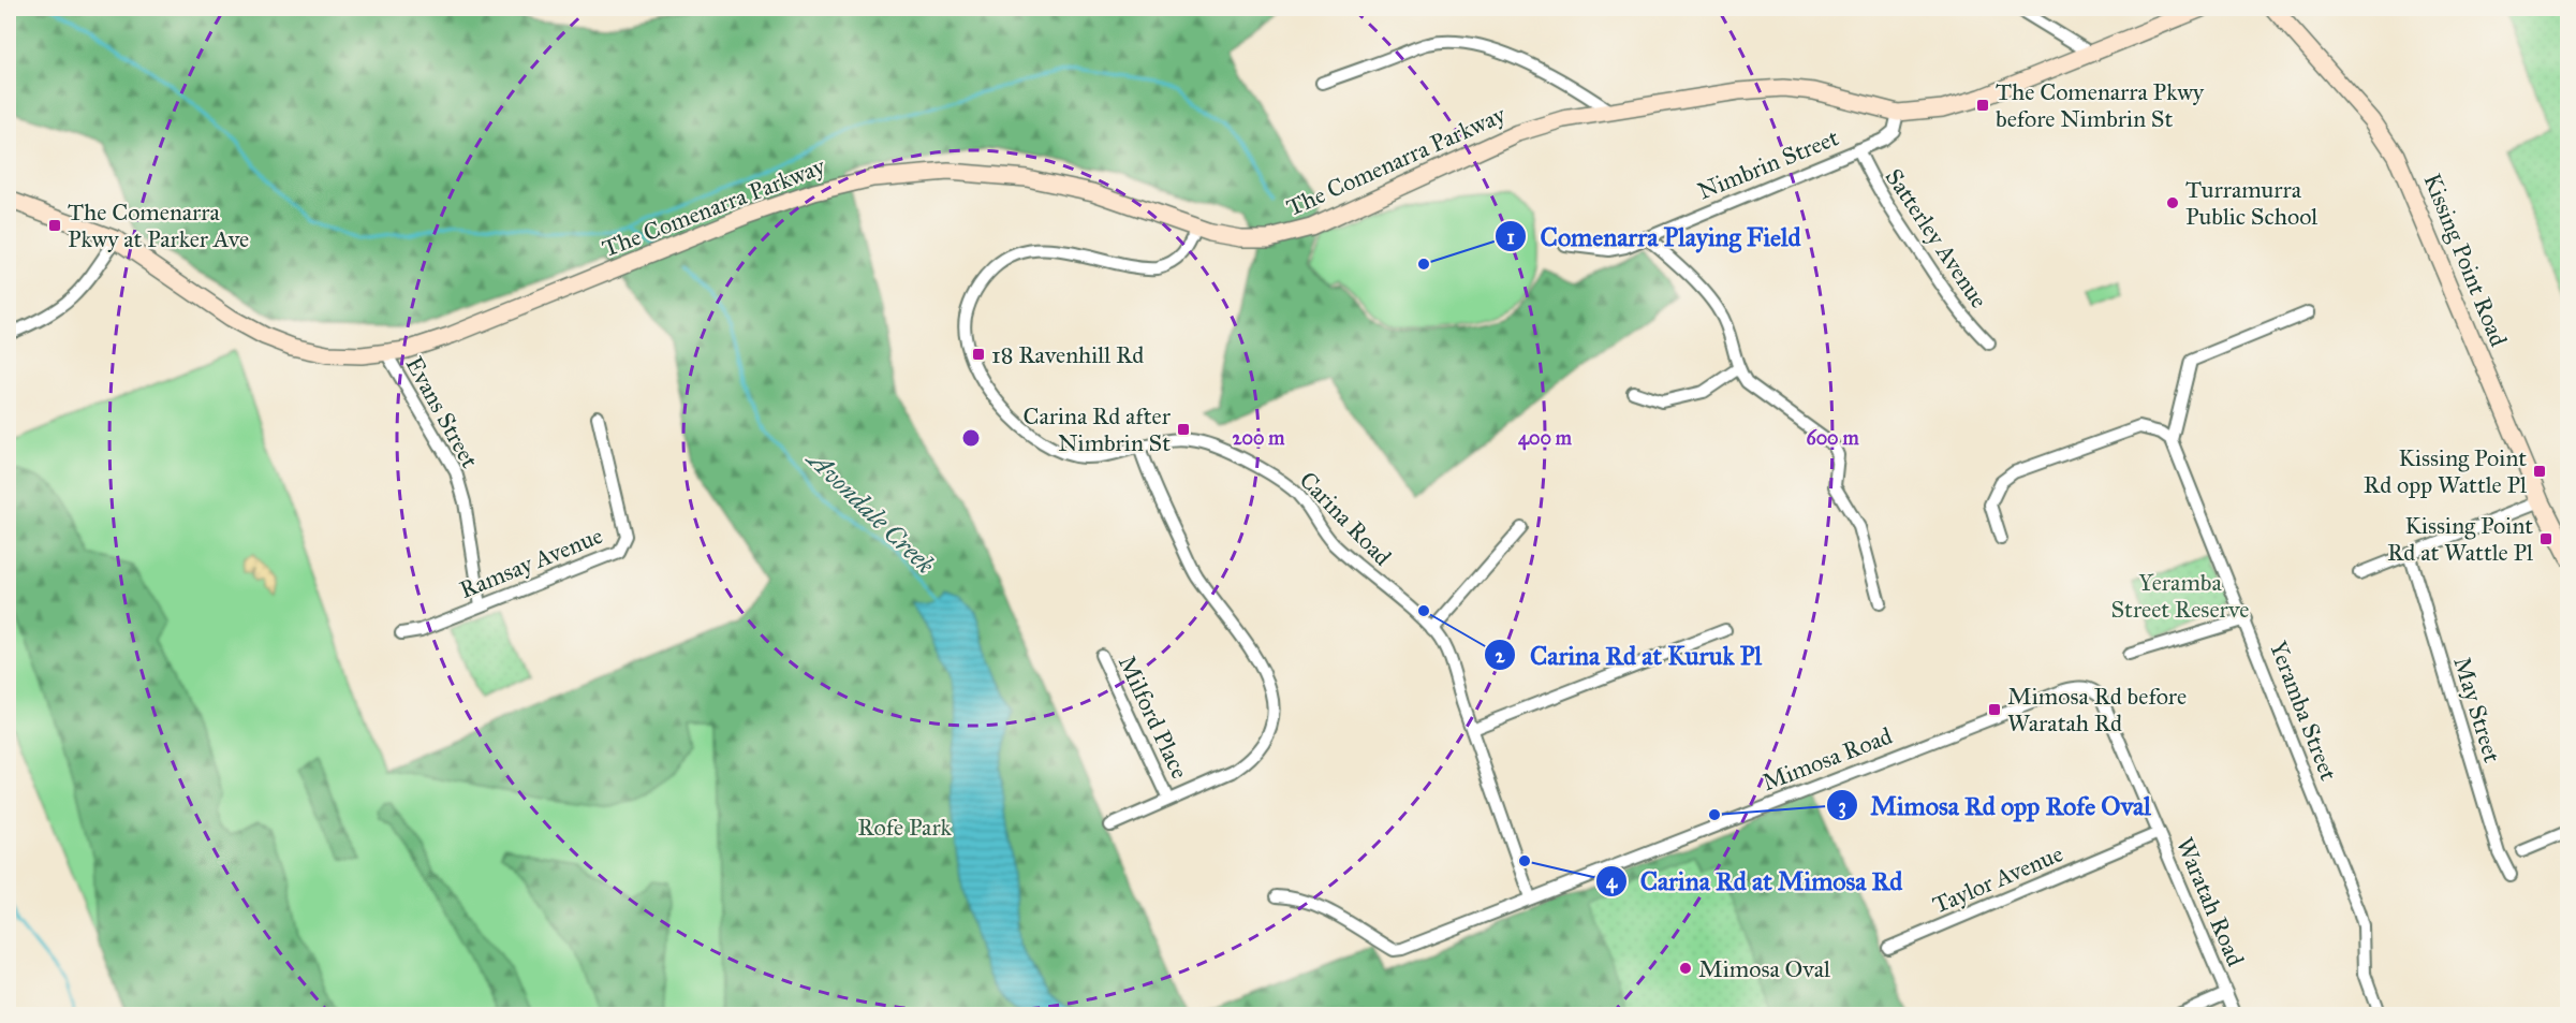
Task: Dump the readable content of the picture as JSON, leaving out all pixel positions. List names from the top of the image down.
{
  "streets": {
    "main road": ["The Comenarra Parkway", "Kissing Point Road"],
    "street": [
      "Nimbrin Street",
      "Satterley Avenue",
      "Evans Street",
      "Carina Road",
      "Ramsay Avenue",
      "May Street",
      "Yeramba Street",
      "Milford Place",
      "Mimosa Road",
      "Taylor Avenue",
      "Waratah Road"
    ]
  },
  "crossings": [
    ["The Comenarra Parkway", "Nimbrin Street"],
    ["The Comenarra Parkway", "Evans Street"],
    ["The Comenarra Parkway", "Carina Road"],
    ["Nimbrin Street", "Satterley Avenue"],
    ["Evans Street", "Ramsay Avenue"],
    ["Carina Road", "Mimosa Road"],
    ["Mimosa Road", "Waratah Road"],
    ["Taylor Avenue", "Waratah Road"]
  ],
  "water": ["Avondale Creek"],
  "parks": ["Yeramba Street Reserve", "Rofe Park"],
  "places": {
    "transit": [
      "The Comenarra Pkwy before Nimbrin St",
      "The Comenarra Pkwy at Parker Ave",
      "18 Ravenhill Rd",
      "Carina Rd after Nimbrin St",
      "Kissing Point Rd opp Wattle Pl",
      "Kissing Point Rd at Wattle Pl",
      "Mimosa Rd before Waratah Rd"
    ],
    "other": [
      "Turramurra Public School",
      "Comenarra Playing Field",
      "Carina Rd at Kuruk Pl",
      "Mimosa Rd opp Rofe Oval",
      "Carina Rd at Mimosa Rd",
      "Mimosa Oval"
    ]
  },
  "rings": ["200 m", "400 m", "600 m"]
}
